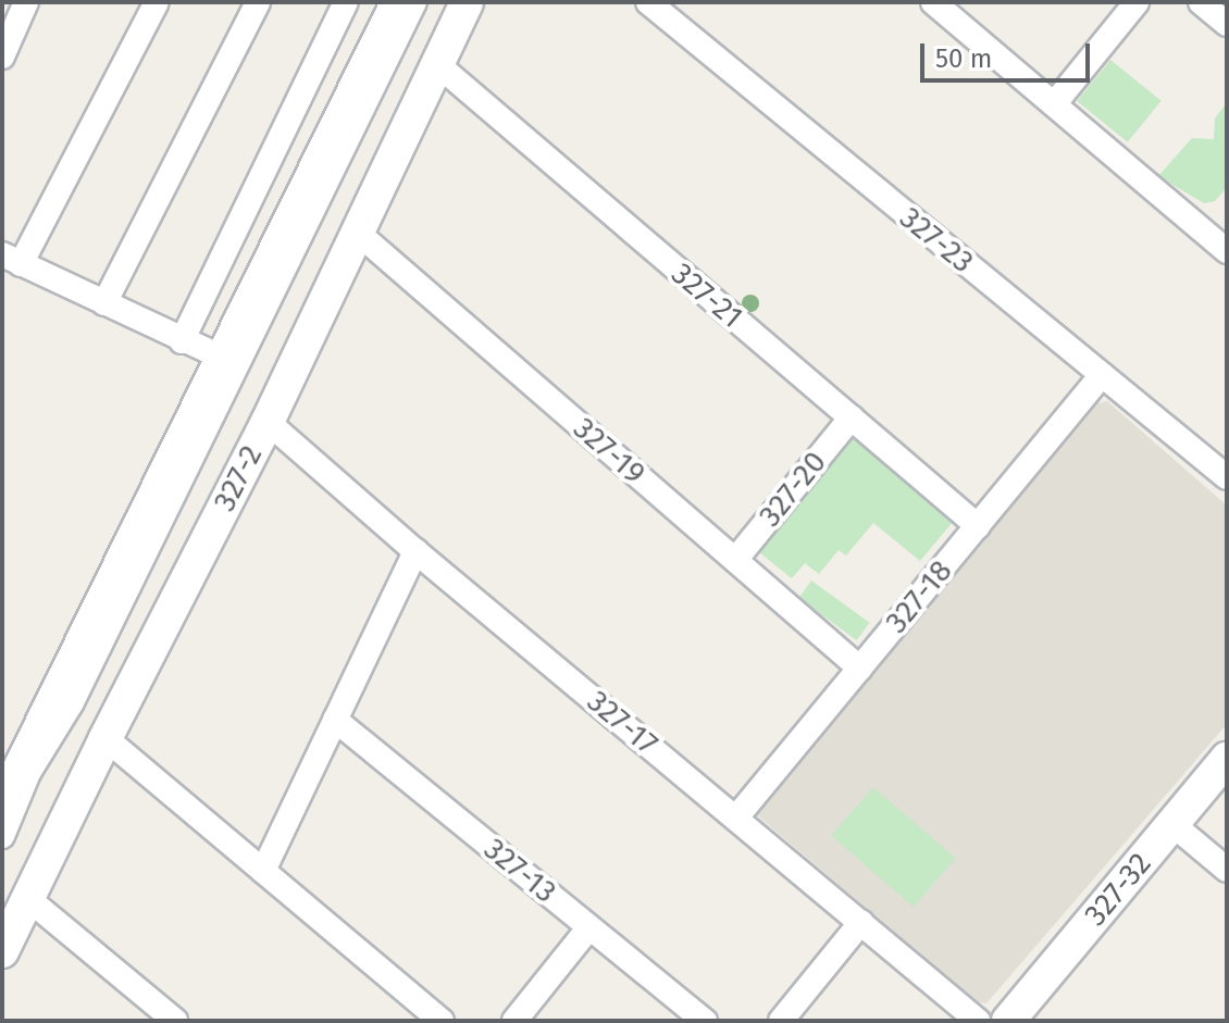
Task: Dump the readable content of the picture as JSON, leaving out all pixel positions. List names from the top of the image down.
{
  "streets": {
    "street": [
      "327-23",
      "327-21",
      "327-19",
      "327-2",
      "327-20",
      "327-18",
      "327-17",
      "327-13",
      "327-32"
    ]
  },
  "crossings": [
    ["327-23", "327-18"],
    ["327-21", "327-2"],
    ["327-21", "327-20"],
    ["327-21", "327-18"],
    ["327-19", "327-2"],
    ["327-19", "327-20"],
    ["327-19", "327-18"],
    ["327-2", "327-17"],
    ["327-18", "327-17"]
  ],
  "scale_bar": "50 m"
}
